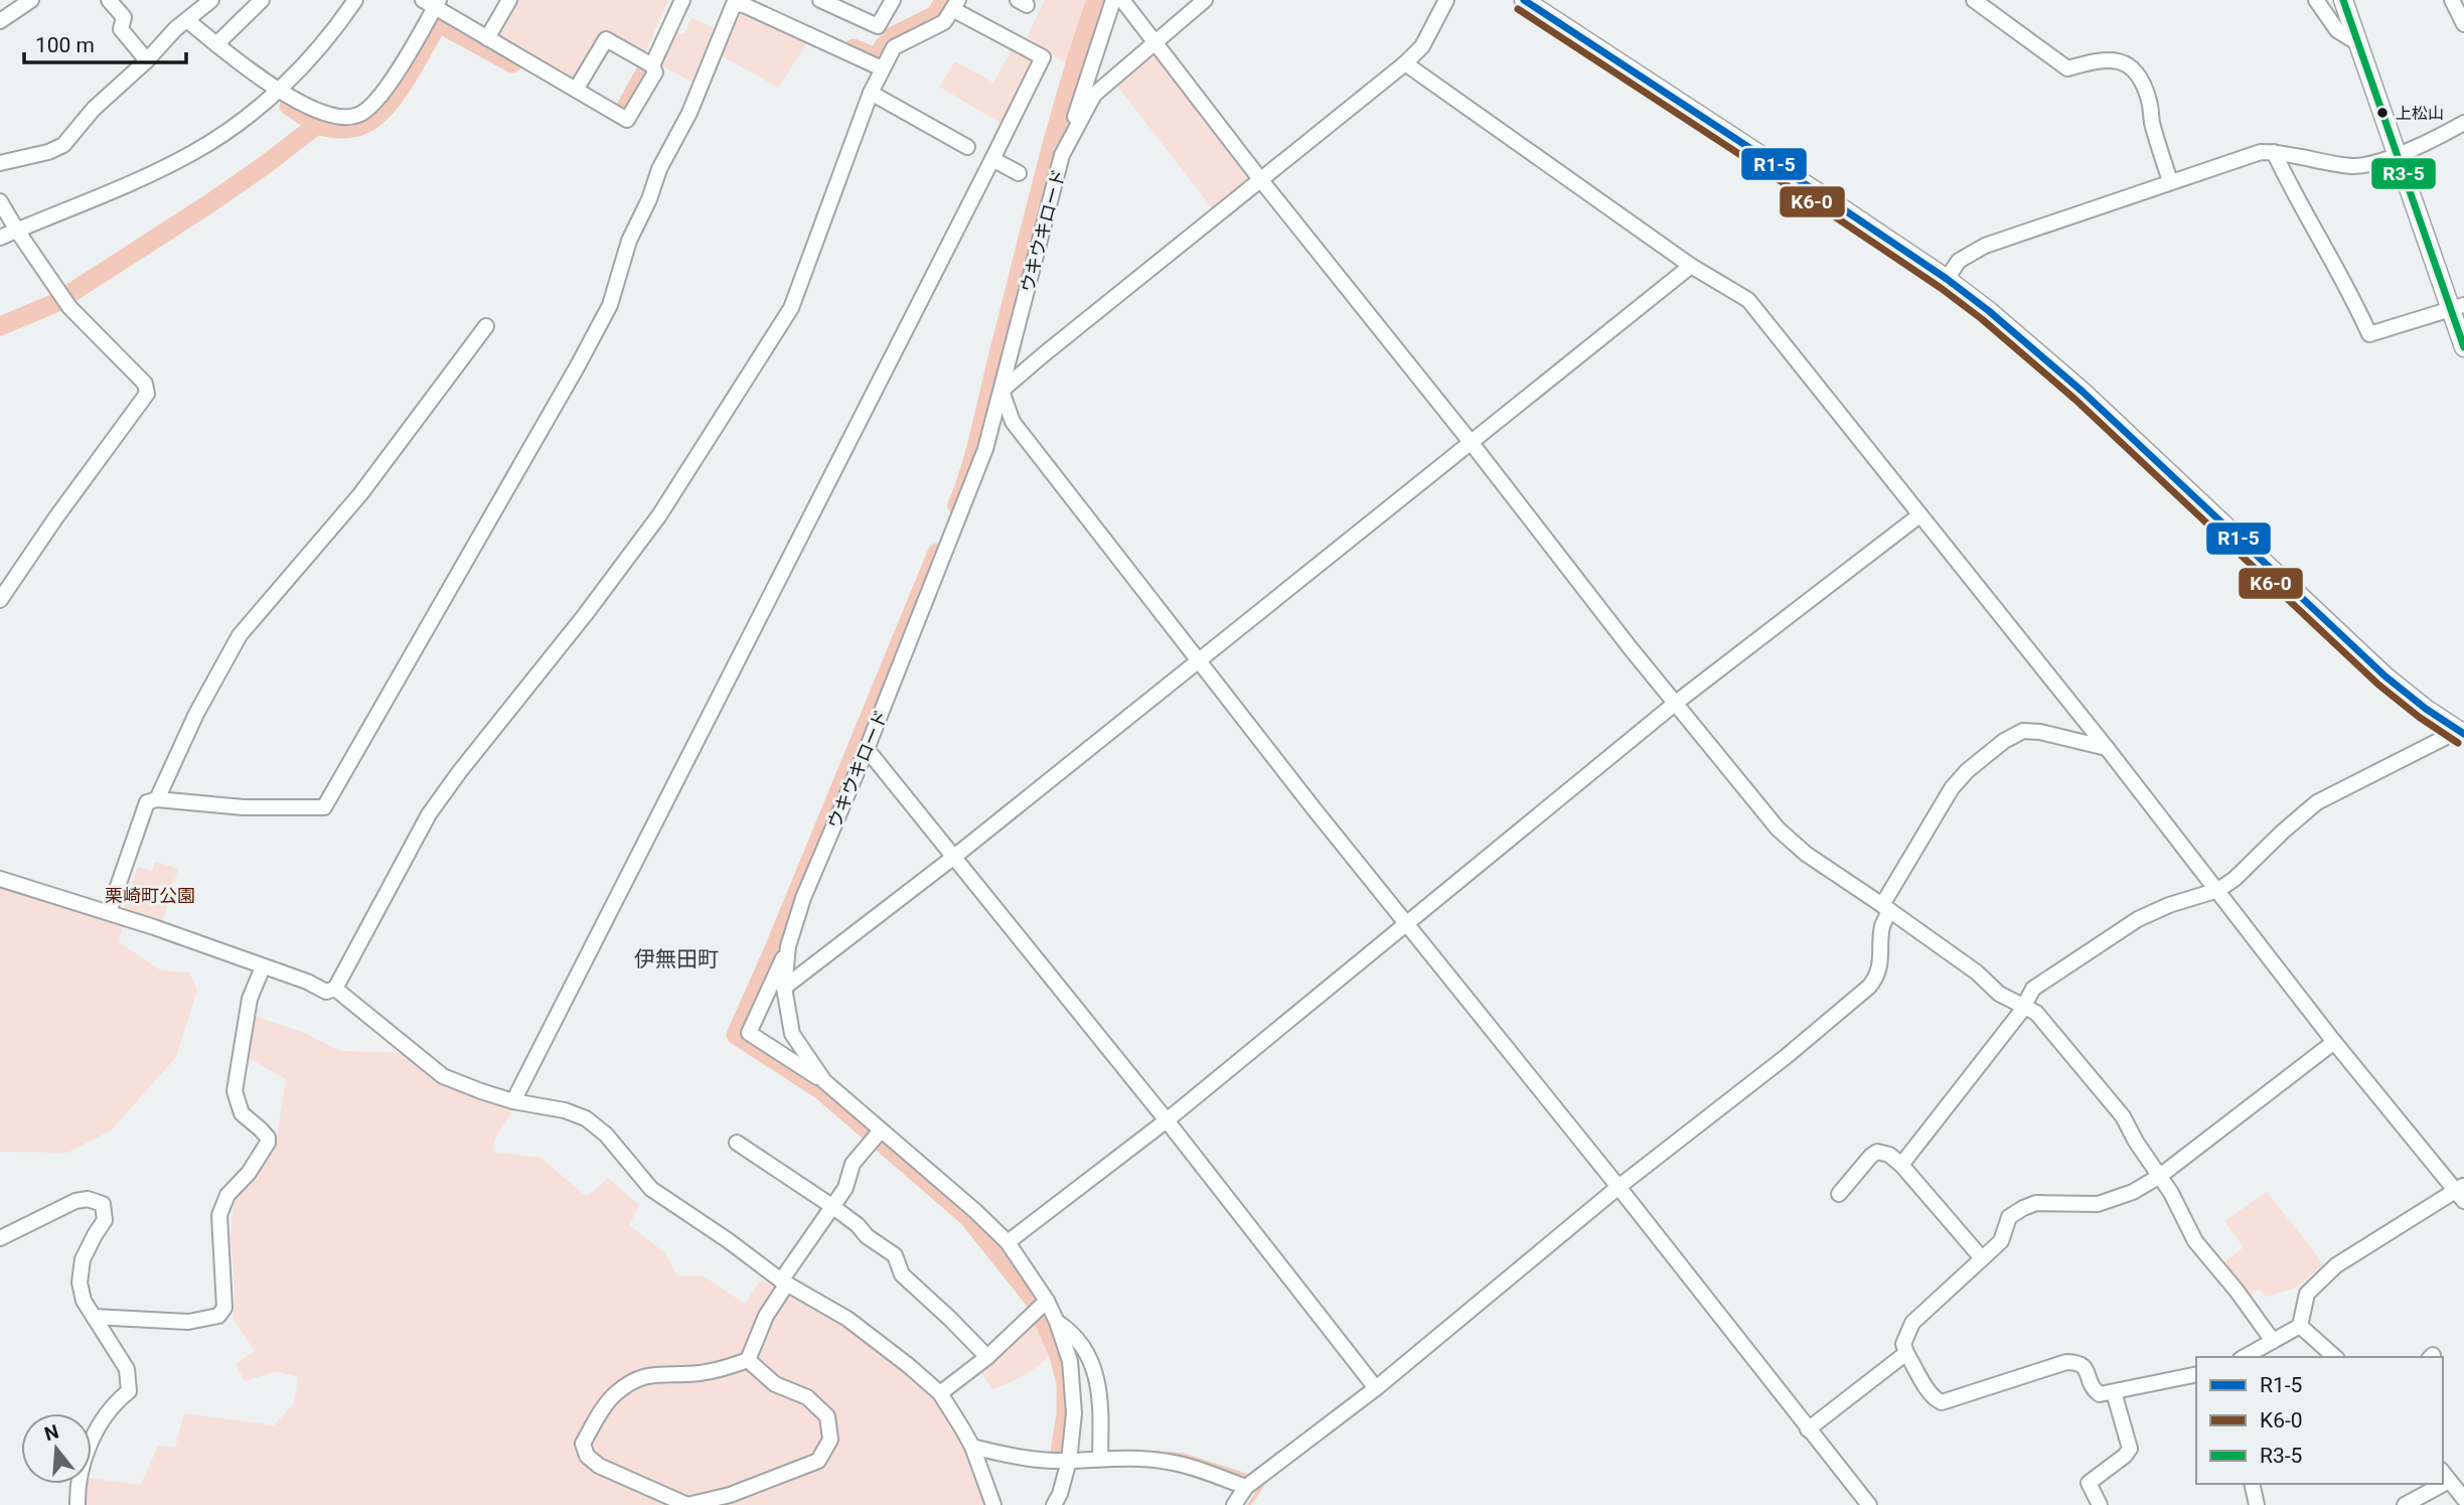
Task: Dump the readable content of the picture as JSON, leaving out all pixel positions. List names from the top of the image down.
{
  "streets": {
    "street": ["ウキウキロード"]
  },
  "districts": ["伊無田町"],
  "parks": ["栗崎町公園"],
  "places": ["上松山"],
  "lines": ["transit line R1-5", "transit line R3-5", "transit line K6-0"],
  "legend": ["R1-5", "K6-0", "R3-5"],
  "scale_bar": "100 m",
  "north": "top"
}
